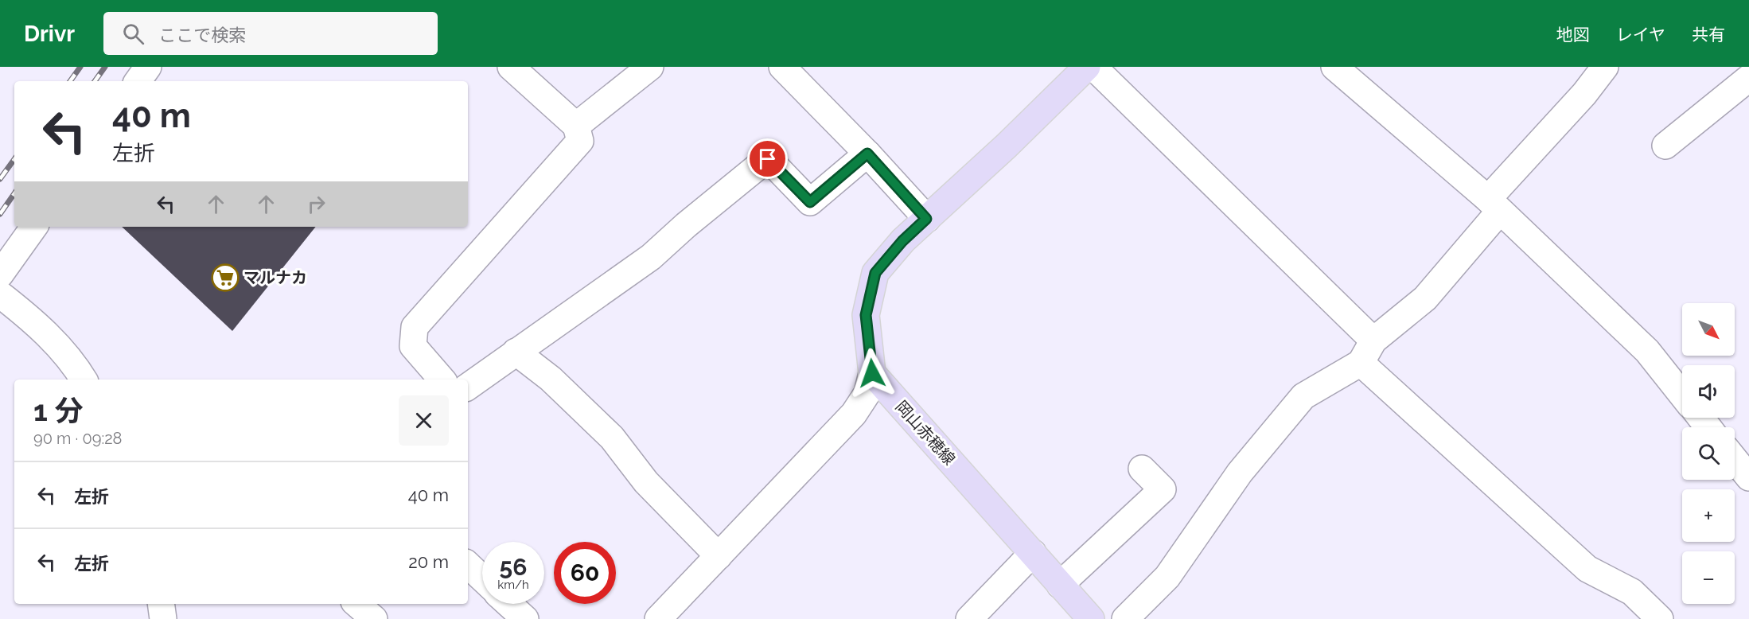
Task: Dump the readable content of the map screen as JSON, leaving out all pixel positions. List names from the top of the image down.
{
  "streets": {
    "main road": ["岡山赤穂線"]
  },
  "places": {
    "supermarket": ["マルナカ"]
  },
  "north": "bottom right",
  "page": {
    "header": "Drivr",
    "search": "ここで検索",
    "nav": ["地図", "レイヤ", "共有"],
    "turn": ["40 m", "左折"],
    "map_buttons": ["+", "−"],
    "heading": ["1 分", "90 m · 09:28"],
    "list": [
      {
        "name": "左折",
        "value": "40 m"
      },
      {
        "name": "左折",
        "value": "20 m"
      }
    ],
    "speed": "56 km/h",
    "limit": "60"
  }
}
